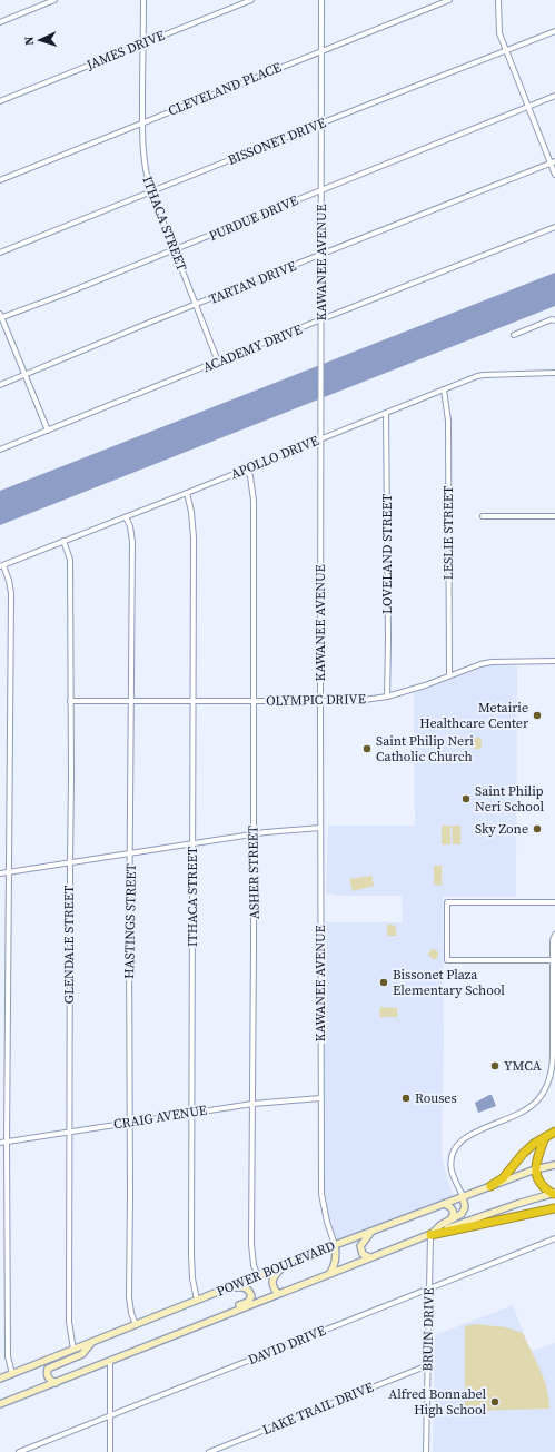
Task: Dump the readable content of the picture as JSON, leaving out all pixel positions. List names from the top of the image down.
{
  "streets": {
    "main road": ["POWER BOULEVARD"],
    "street": [
      "JAMES DRIVE",
      "CLEVELAND PLACE",
      "BISSONET DRIVE",
      "PURDUE DRIVE",
      "ITHACA STREET",
      "KAWANEE AVENUE",
      "TARTAN DRIVE",
      "ACADEMY DRIVE",
      "APOLLO DRIVE",
      "LESLIE STREET",
      "LOVELAND STREET",
      "OLYMPIC DRIVE",
      "ASHER STREET",
      "HASTINGS STREET",
      "GLENDALE STREET",
      "CRAIG AVENUE",
      "BRUIN DRIVE",
      "DAVID DRIVE",
      "LAKE TRAIL DRIVE"
    ]
  },
  "crossings": [
    ["JAMES DRIVE", "ITHACA STREET"],
    ["CLEVELAND PLACE", "ITHACA STREET"],
    ["CLEVELAND PLACE", "KAWANEE AVENUE"],
    ["BISSONET DRIVE", "ITHACA STREET"],
    ["BISSONET DRIVE", "KAWANEE AVENUE"],
    ["PURDUE DRIVE", "ITHACA STREET"],
    ["PURDUE DRIVE", "KAWANEE AVENUE"],
    ["ITHACA STREET", "TARTAN DRIVE"],
    ["ITHACA STREET", "ACADEMY DRIVE"],
    ["ITHACA STREET", "APOLLO DRIVE"],
    ["ITHACA STREET", "OLYMPIC DRIVE"],
    ["ITHACA STREET", "CRAIG AVENUE"],
    ["ITHACA STREET", "POWER BOULEVARD"],
    ["KAWANEE AVENUE", "TARTAN DRIVE"],
    ["KAWANEE AVENUE", "ACADEMY DRIVE"],
    ["KAWANEE AVENUE", "APOLLO DRIVE"],
    ["KAWANEE AVENUE", "OLYMPIC DRIVE"],
    ["KAWANEE AVENUE", "CRAIG AVENUE"],
    ["KAWANEE AVENUE", "POWER BOULEVARD"],
    ["APOLLO DRIVE", "LESLIE STREET"],
    ["APOLLO DRIVE", "LOVELAND STREET"],
    ["APOLLO DRIVE", "ASHER STREET"],
    ["APOLLO DRIVE", "HASTINGS STREET"],
    ["APOLLO DRIVE", "GLENDALE STREET"],
    ["LESLIE STREET", "OLYMPIC DRIVE"],
    ["LOVELAND STREET", "OLYMPIC DRIVE"],
    ["OLYMPIC DRIVE", "ASHER STREET"],
    ["OLYMPIC DRIVE", "HASTINGS STREET"],
    ["OLYMPIC DRIVE", "GLENDALE STREET"],
    ["ASHER STREET", "CRAIG AVENUE"],
    ["ASHER STREET", "POWER BOULEVARD"],
    ["HASTINGS STREET", "CRAIG AVENUE"],
    ["HASTINGS STREET", "POWER BOULEVARD"],
    ["GLENDALE STREET", "CRAIG AVENUE"],
    ["GLENDALE STREET", "POWER BOULEVARD"],
    ["POWER BOULEVARD", "BRUIN DRIVE"],
    ["BRUIN DRIVE", "DAVID DRIVE"],
    ["BRUIN DRIVE", "LAKE TRAIL DRIVE"]
  ],
  "places": [
    "Metairie Healthcare Center",
    "Saint Philip Neri Catholic Church",
    "Saint Philip Neri School",
    "Sky Zone",
    "Bissonet Plaza Elementary School",
    "YMCA",
    "Rouses",
    "Alfred Bonnabel High School"
  ],
  "north": "left"
}
